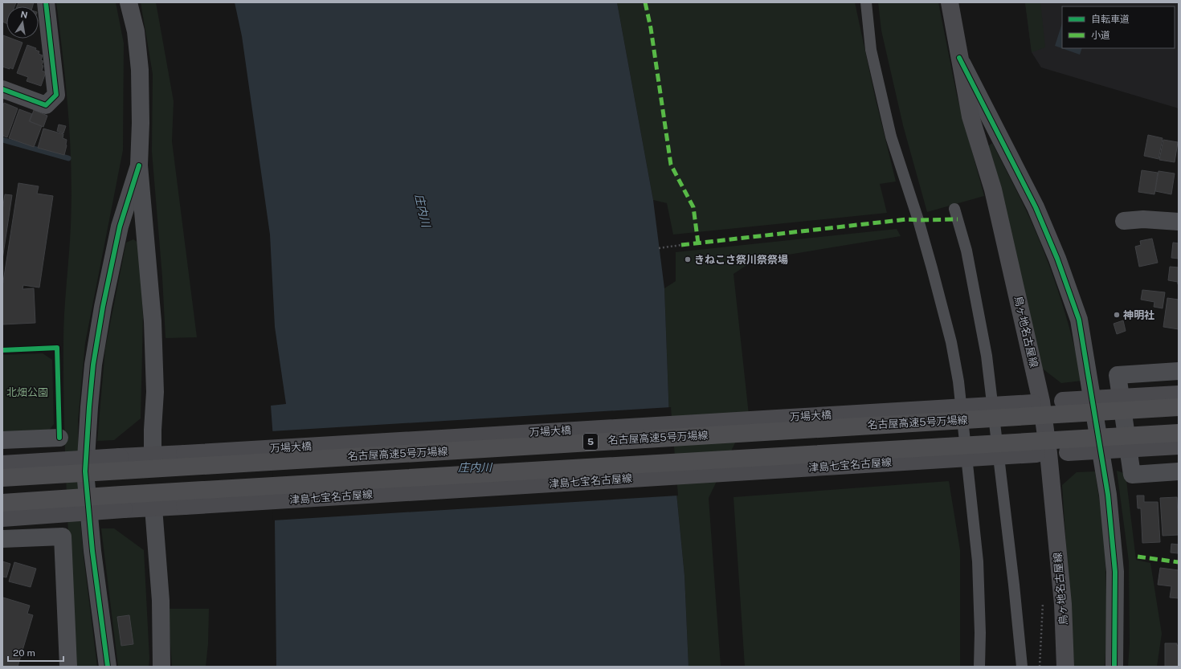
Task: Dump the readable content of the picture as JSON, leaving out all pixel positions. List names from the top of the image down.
{
  "streets": {
    "highway": ["名古屋高速5号万場線", "5"],
    "main road": ["鳥ヶ地名古屋線", "万場大橋", "津島七宝名古屋線"]
  },
  "crossings": [
    ["鳥ヶ地名古屋線", "万場大橋"],
    ["鳥ヶ地名古屋線", "津島七宝名古屋線"]
  ],
  "water": ["庄内川"],
  "parks": ["北畑公園"],
  "places": ["きねこさ祭川祭祭場", "神明社"],
  "legend": ["自転車道", "小道"],
  "scale_bar": "20 m",
  "north": "top"
}
